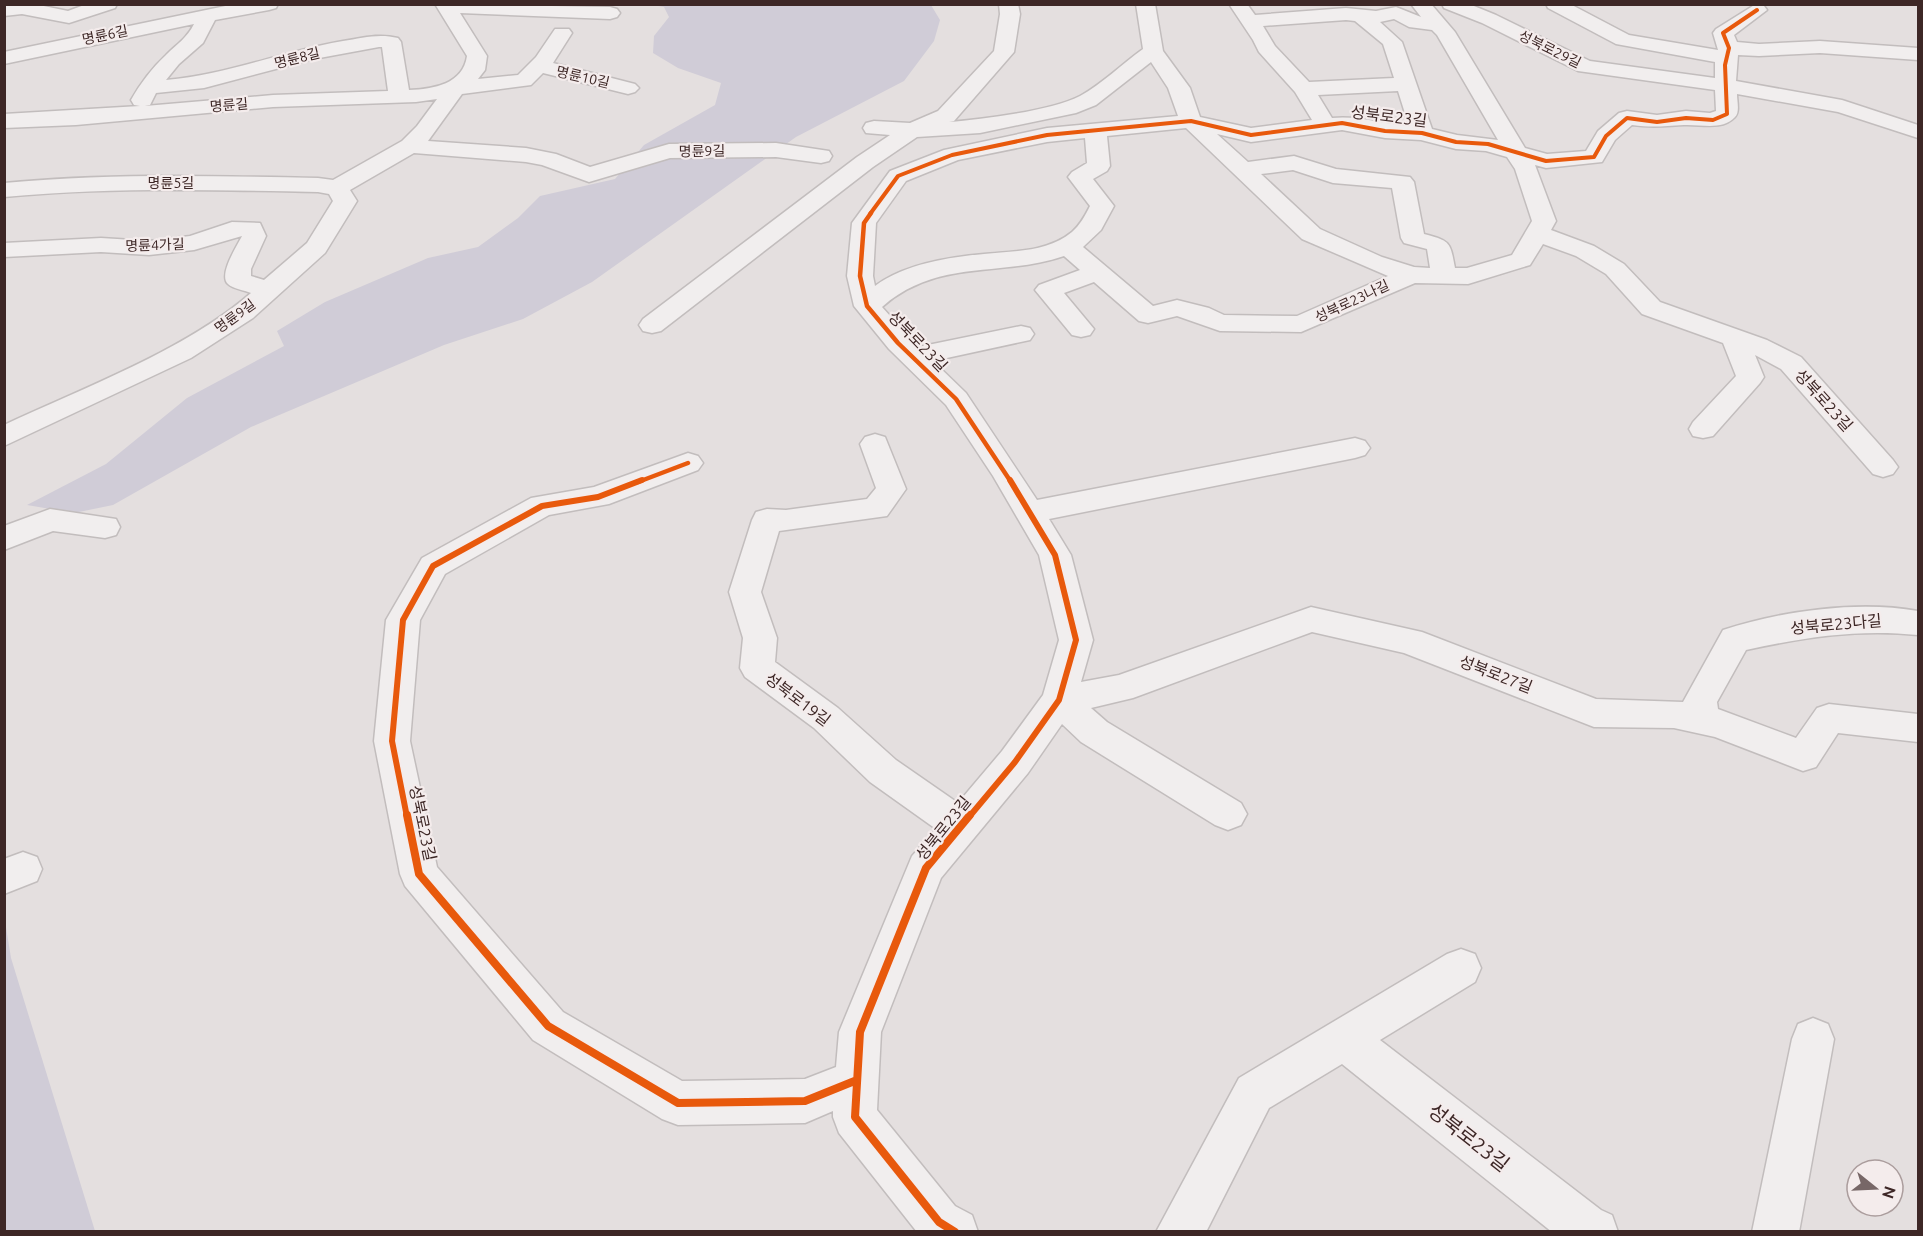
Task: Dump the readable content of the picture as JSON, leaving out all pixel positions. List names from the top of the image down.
{
  "streets": {
    "street": [
      "명륜6길",
      "성북로29길",
      "명륜8길",
      "명륜10길",
      "명륜길",
      "성북로23길",
      "명륜9길",
      "명륜5길",
      "명륜4가길",
      "성북로23나길",
      "성북로23다길",
      "성북로27길",
      "성북로19길"
    ]
  },
  "crossings": [
    ["성북로29길", "성북로23길"],
    ["명륜8길", "명륜길"],
    ["명륜10길", "명륜길"],
    ["성북로23길", "성북로27길"],
    ["성북로23길", "성북로19길"],
    ["명륜9길", "명륜5길"],
    ["명륜9길", "명륜4가길"],
    ["성북로23다길", "성북로27길"]
  ],
  "north": "right"
}
